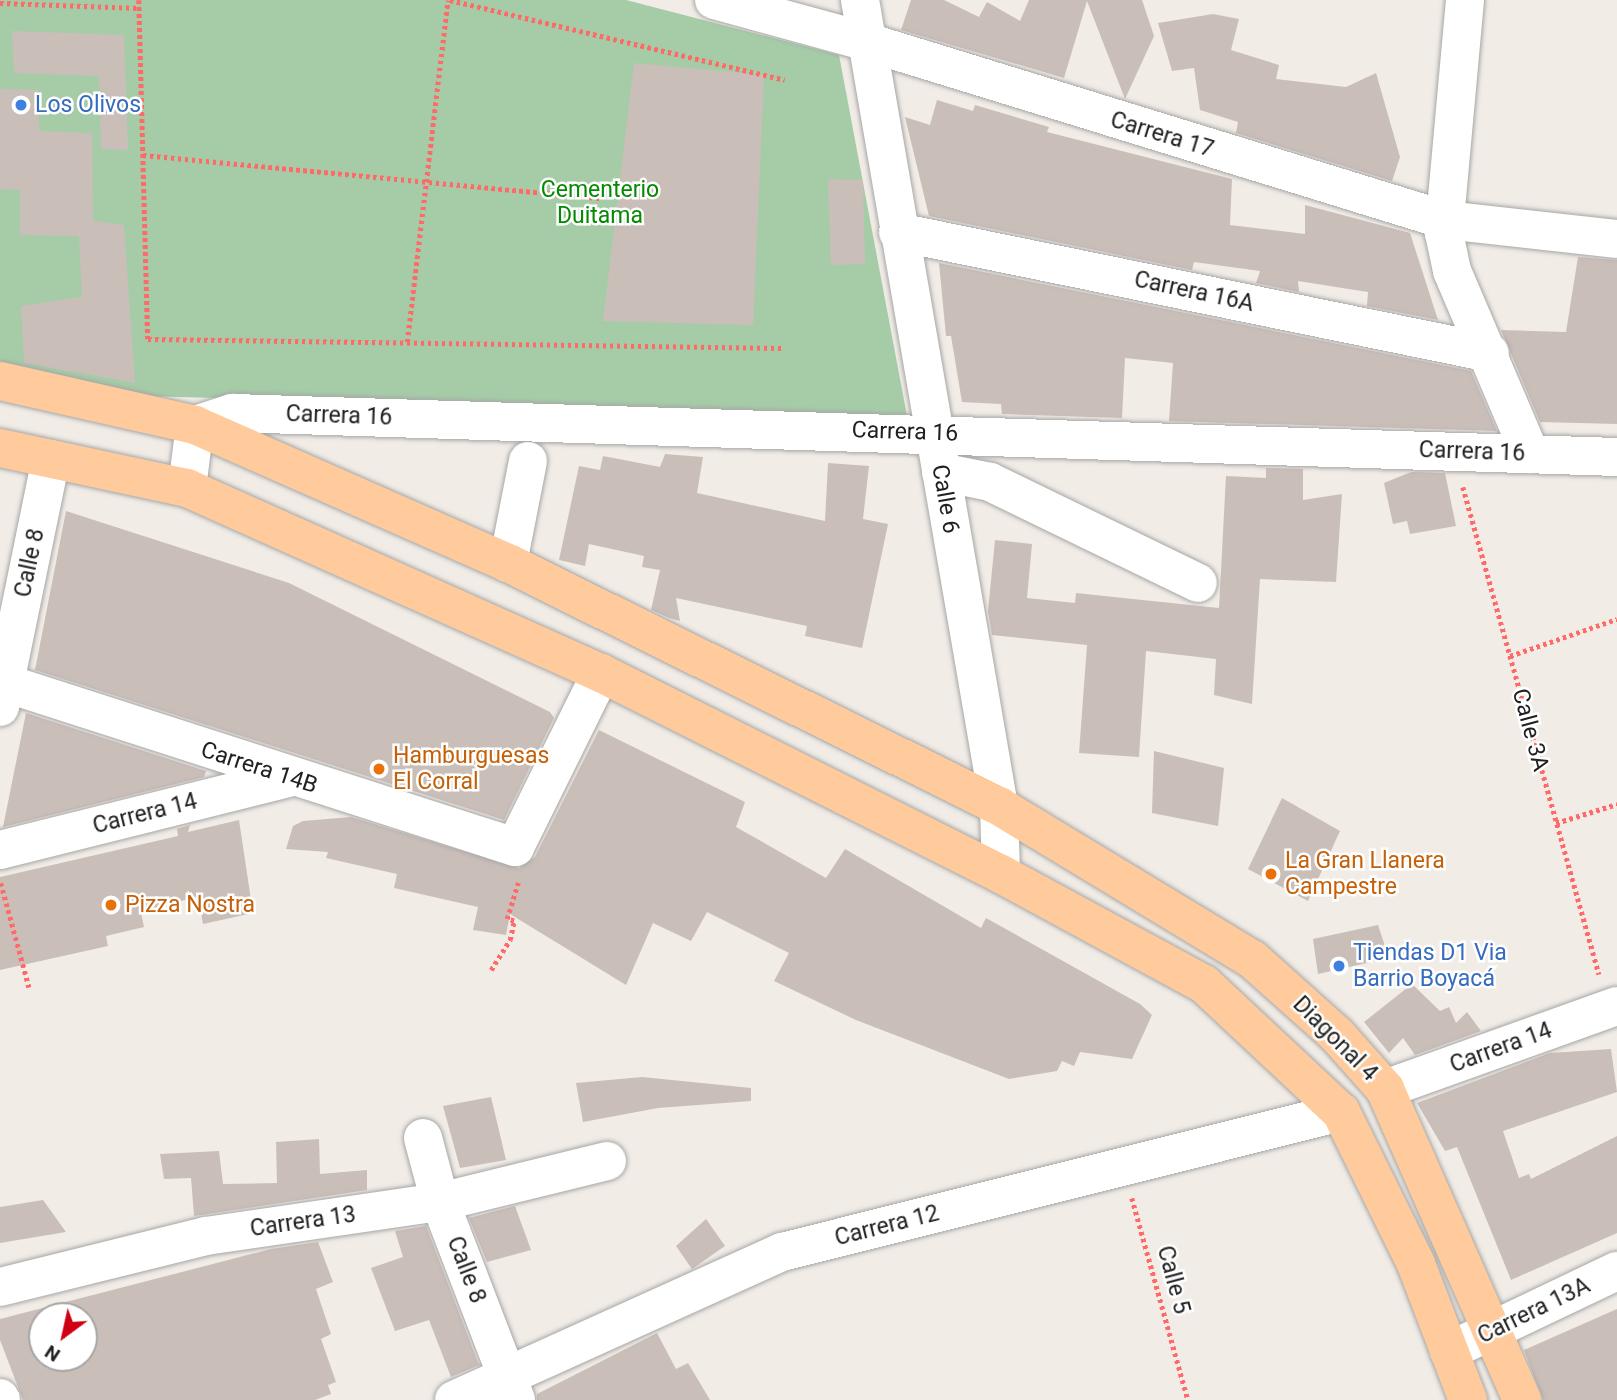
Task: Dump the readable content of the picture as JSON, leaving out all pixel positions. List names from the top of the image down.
{
  "streets": {
    "main road": ["Carrera 16", "Diagonal 4"],
    "street": [
      "Carrera 17",
      "Carrera 16A",
      "Calle 6",
      "Calle 8",
      "Carrera 14B",
      "Carrera 14",
      "Carrera 13",
      "Carrera 12",
      "Carrera 13A"
    ],
    "path": ["Calle 3A", "Calle 5"]
  },
  "crossings": [
    ["Carrera 17", "Calle 6"],
    ["Carrera 16A", "Calle 6"],
    ["Carrera 16", "Calle 6"],
    ["Carrera 16", "Calle 3A"],
    ["Carrera 16", "Diagonal 4"],
    ["Calle 6", "Diagonal 4"],
    ["Calle 8", "Carrera 14B"],
    ["Calle 8", "Carrera 13"],
    ["Calle 8", "Carrera 12"],
    ["Calle 3A", "Carrera 14"],
    ["Carrera 14B", "Carrera 14"],
    ["Carrera 14", "Diagonal 4"],
    ["Diagonal 4", "Carrera 12"],
    ["Diagonal 4", "Carrera 13A"],
    ["Carrera 12", "Calle 5"]
  ],
  "parks": ["Cementerio Duitama"],
  "places": [
    "Los Olivos",
    "Hamburguesas El Corral",
    "La Gran Llanera Campestre",
    "Pizza Nostra",
    "Tiendas D1 Via Barrio Boyacá"
  ],
  "north": "bottom left"
}
